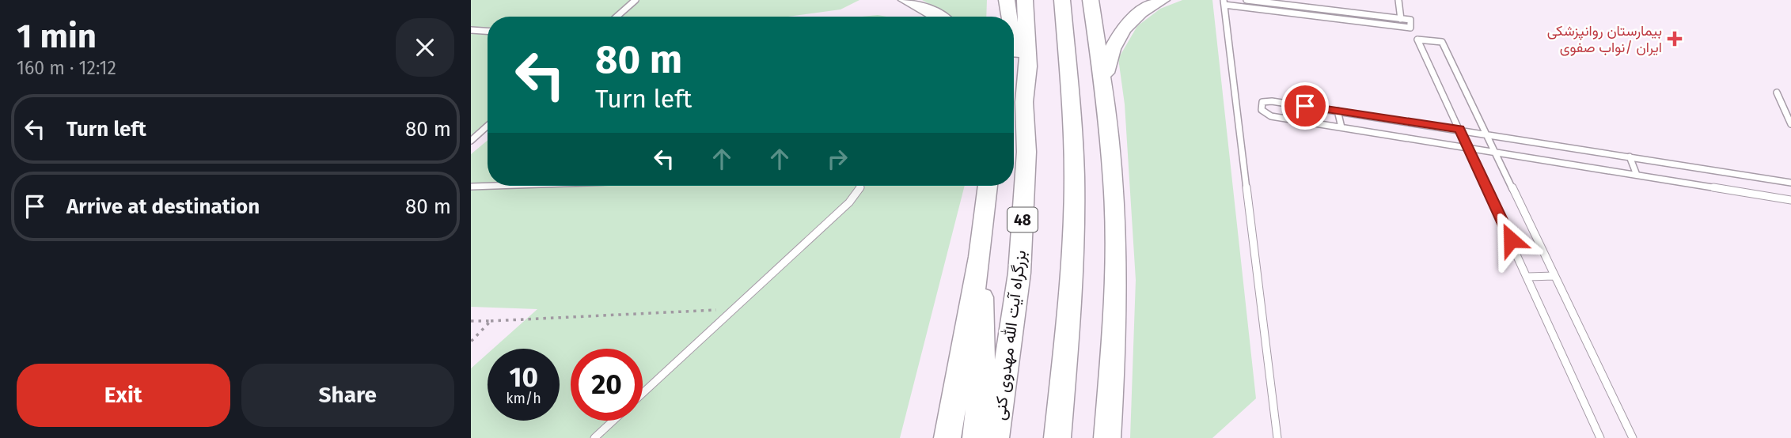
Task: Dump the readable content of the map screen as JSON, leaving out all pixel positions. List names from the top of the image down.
{
  "streets": {
    "highway": ["48", "بزرگراه آیت الله مهدوی کنی"]
  },
  "places": {
    "health": ["بیمارستان روانپزشکی ایران /نواب صفوی"]
  },
  "page": {
    "heading": ["1 min", "160 m · 12:12"],
    "turn": ["80 m", "Turn left"],
    "list": [
      {
        "name": "Turn left",
        "value": "80 m"
      },
      {
        "name": "Arrive at destination",
        "value": "80 m"
      }
    ],
    "speed": "10 km/h",
    "limit": "20",
    "buttons": ["Exit", "Share"]
  }
}
